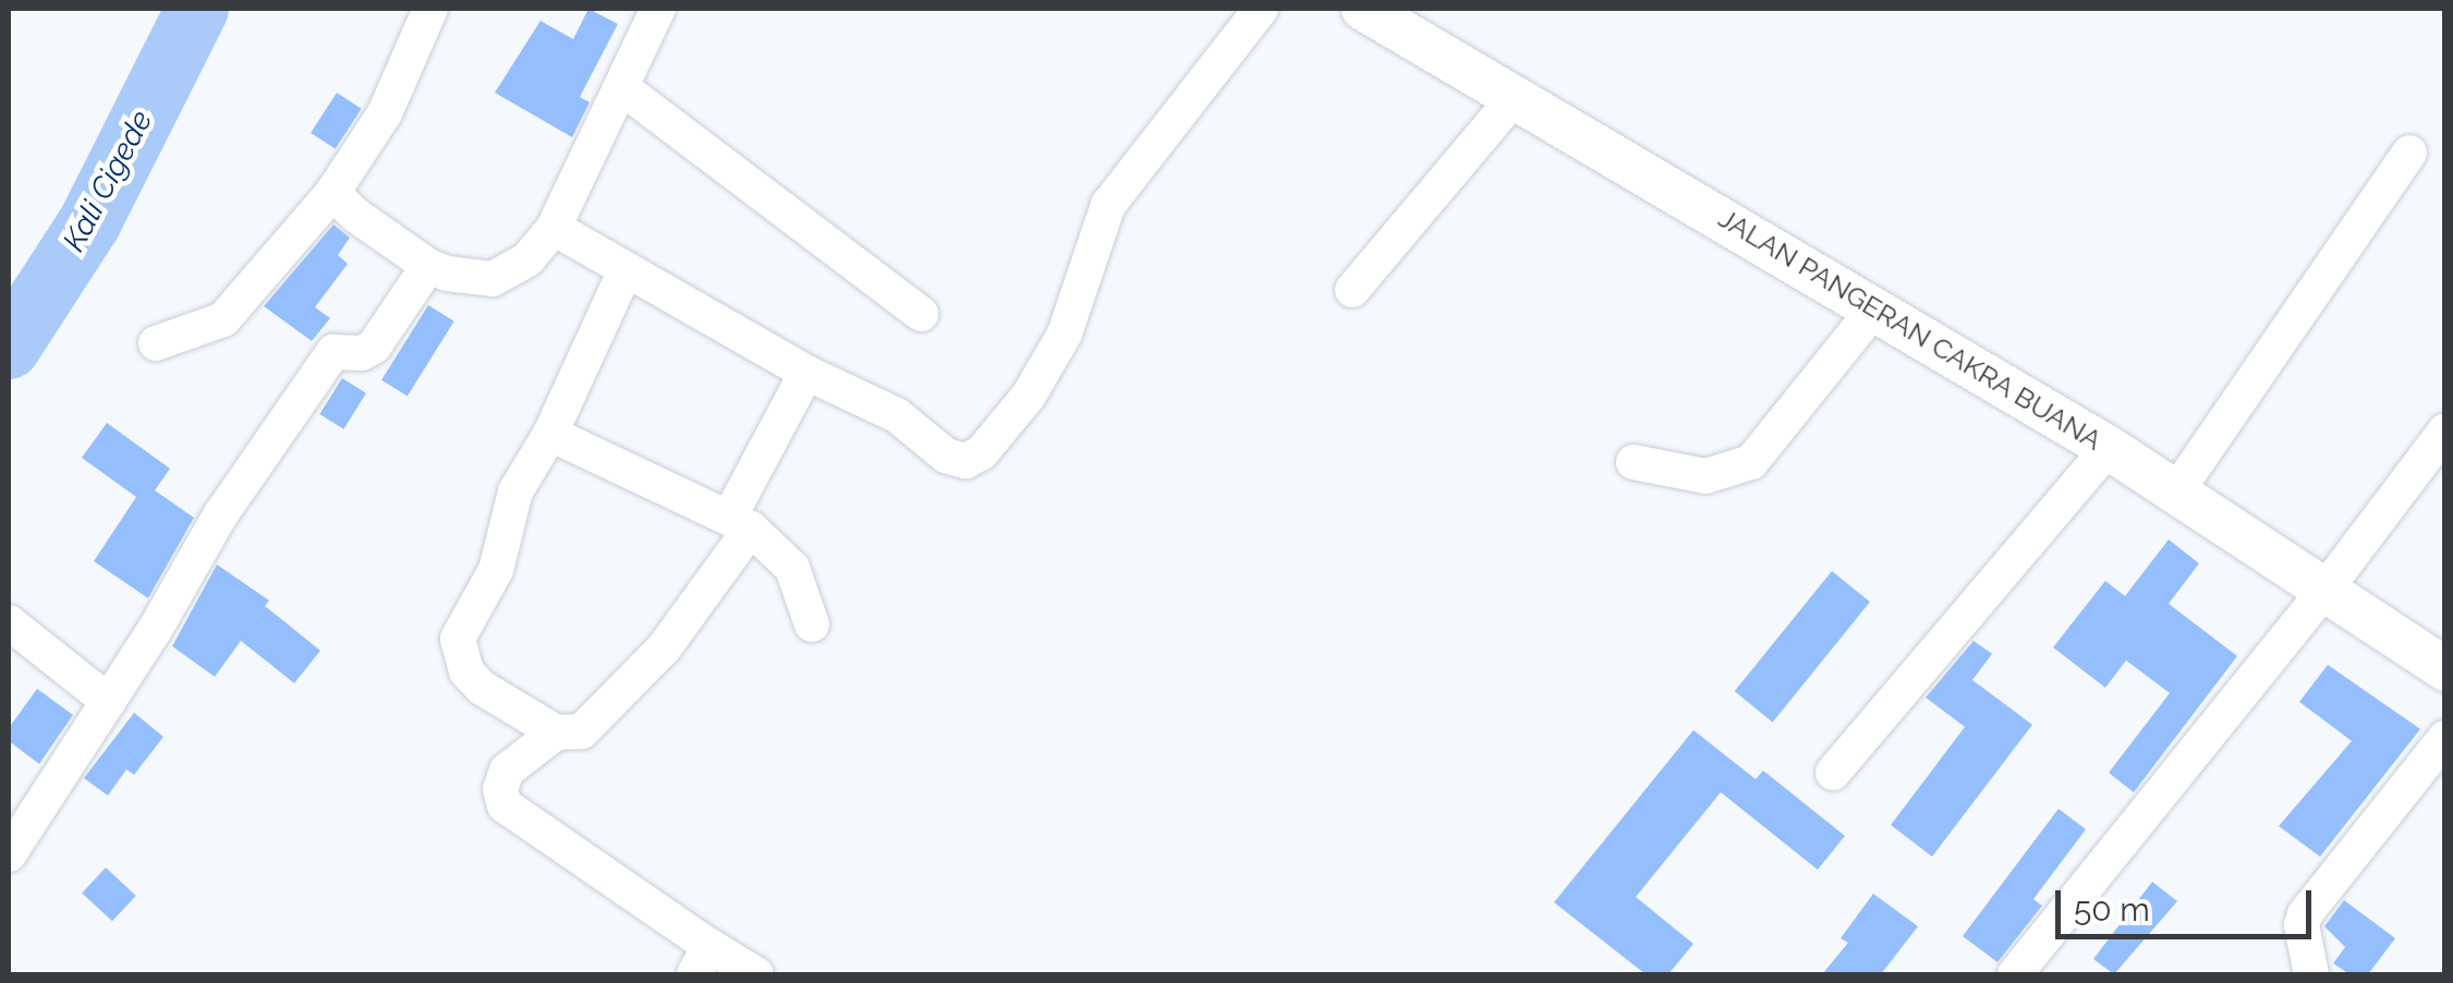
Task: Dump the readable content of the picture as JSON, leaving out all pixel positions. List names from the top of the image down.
{
  "streets": {
    "main road": ["JALAN PANGERAN CAKRA BUANA"]
  },
  "water": ["Kali Cigede"],
  "scale_bar": "50 m"
}
